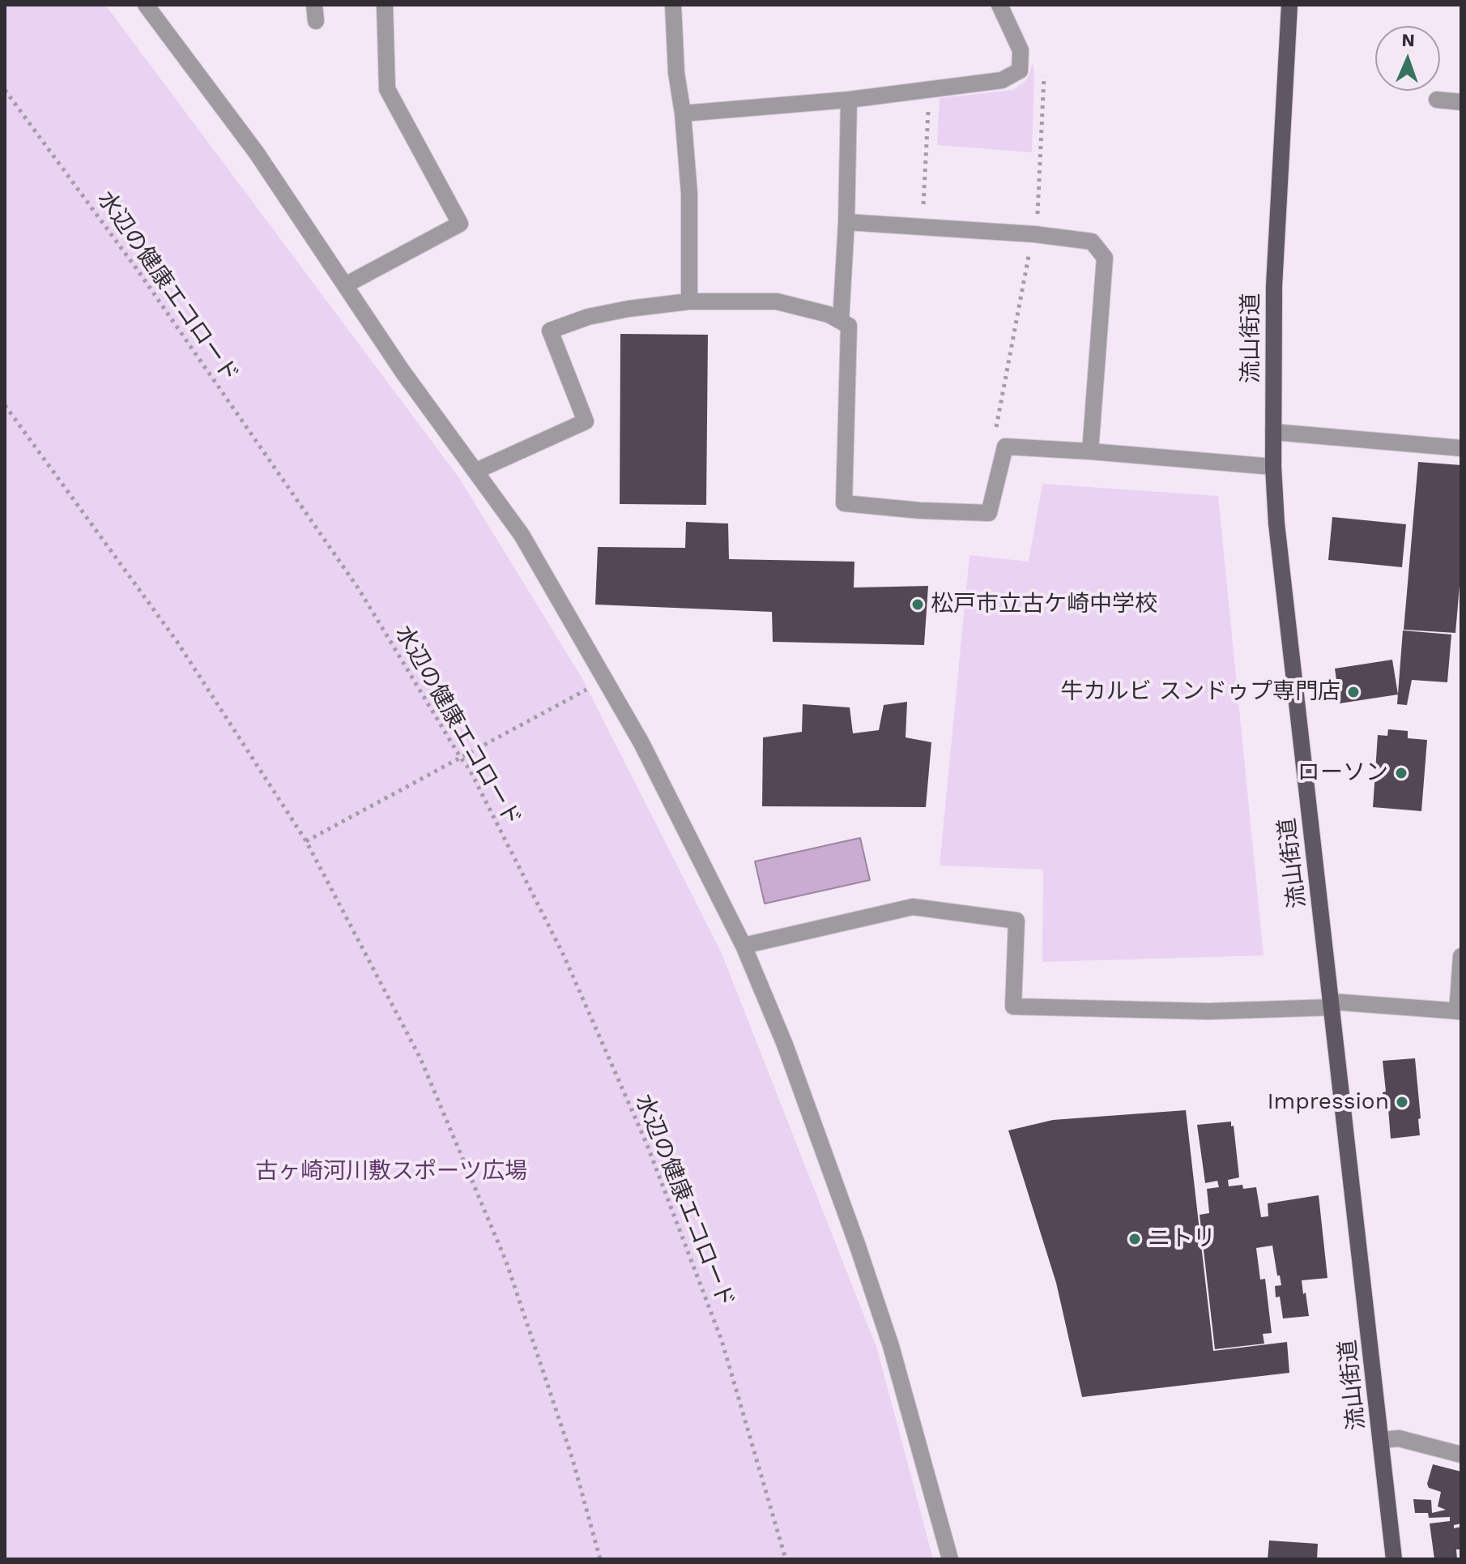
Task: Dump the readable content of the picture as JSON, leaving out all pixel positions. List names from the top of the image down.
{
  "streets": {
    "main road": ["流山街道"],
    "path": ["水辺の健康エコロード"]
  },
  "parks": ["古ヶ崎河川敷スポーツ広場"],
  "places": [
    "松戸市立古ケ崎中学校",
    "牛カルビ スンドゥプ専門店",
    "ローソン",
    "Impression",
    "ニトリ"
  ],
  "north": "top"
}
